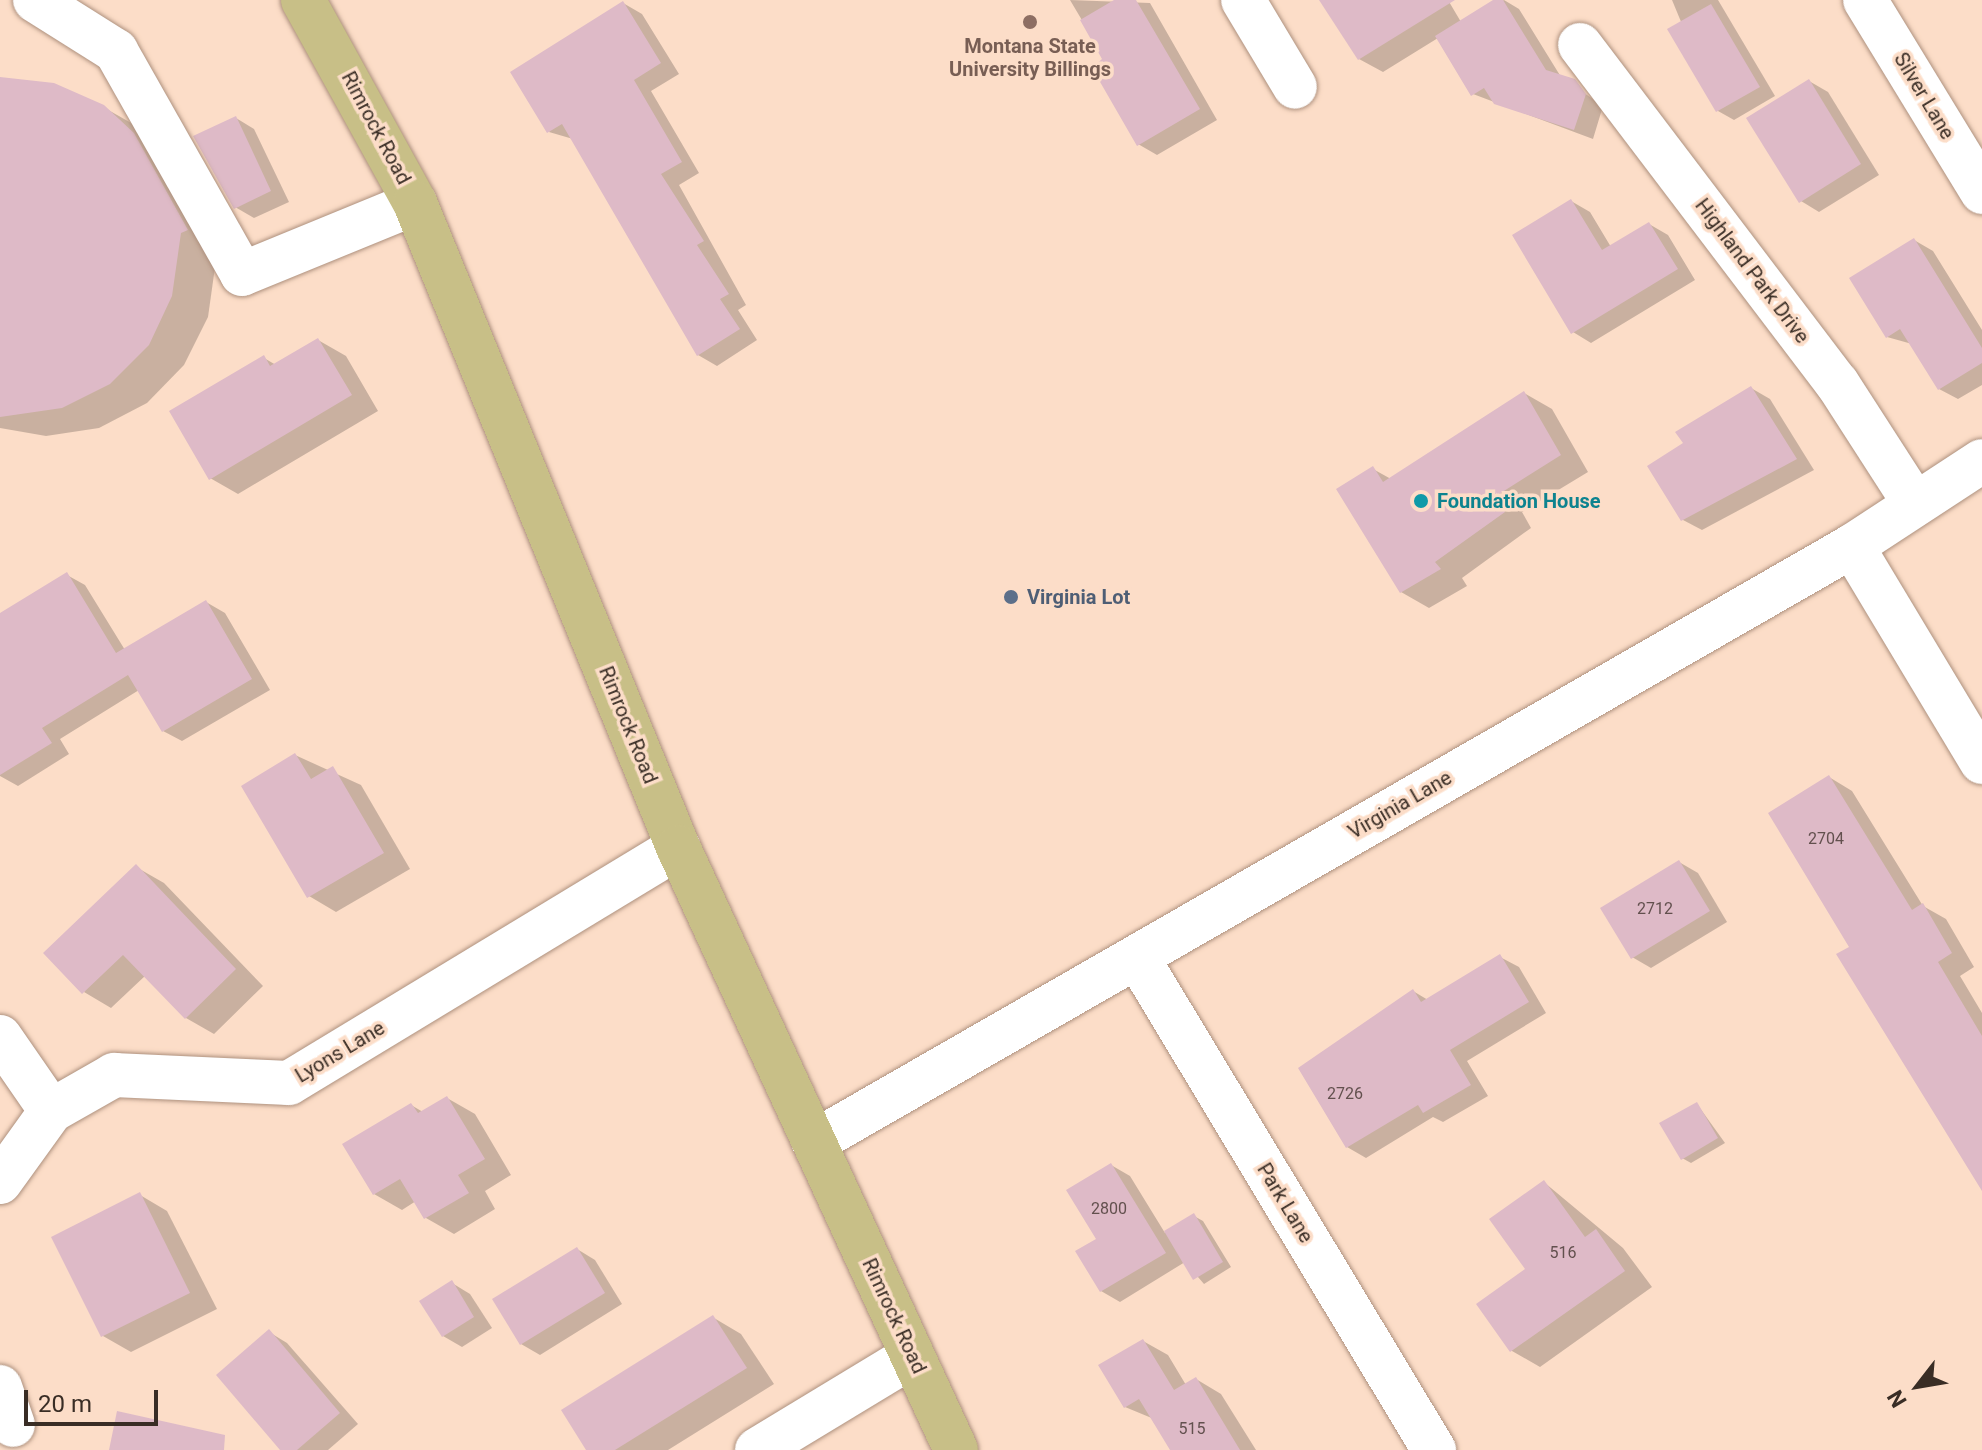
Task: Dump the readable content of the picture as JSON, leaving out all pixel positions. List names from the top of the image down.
{
  "streets": {
    "main road": ["Rimrock Road"],
    "street": [
      "Silver Lane",
      "Highland Park Drive",
      "Virginia Lane",
      "Lyons Lane",
      "Park Lane"
    ]
  },
  "crossings": [
    ["Rimrock Road", "Virginia Lane"],
    ["Rimrock Road", "Lyons Lane"],
    ["Highland Park Drive", "Virginia Lane"],
    ["Virginia Lane", "Park Lane"]
  ],
  "places": ["Montana State University Billings", "Foundation House", "Virginia Lot"],
  "house_numbers": [
    "2704",
    "2712",
    "2726",
    "2800",
    "516",
    "515"
  ],
  "scale_bar": "20 m",
  "north": "bottom left"
}
